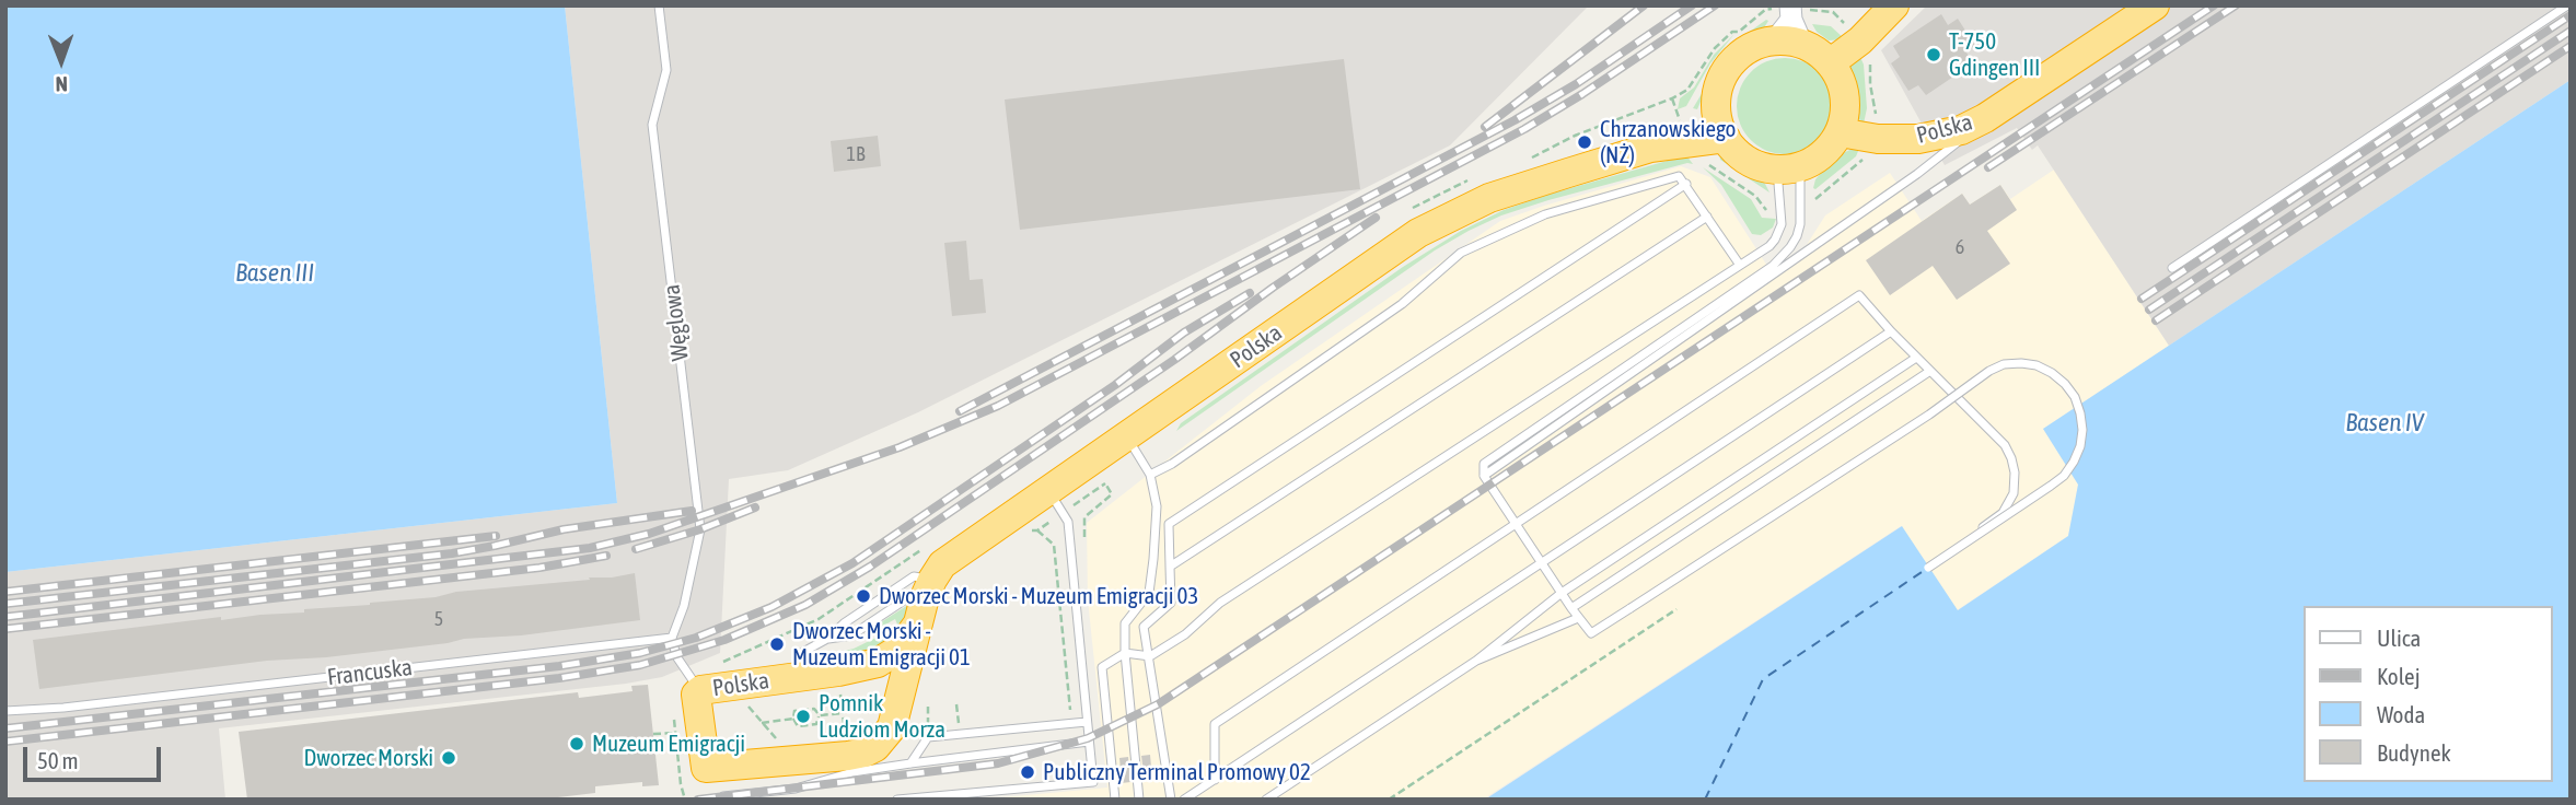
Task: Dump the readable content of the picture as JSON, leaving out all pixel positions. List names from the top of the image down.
{
  "streets": {
    "highway": ["Polska"],
    "lane": ["Węglowa", "Francuska"]
  },
  "crossings": [
    ["Węglowa", "Francuska"]
  ],
  "water": ["Basen III", "Basen IV"],
  "places": [
    "T-750 Gdingen III",
    "Chrzanowskiego (NŻ)",
    "Dworzec Morski - Muzeum Emigracji 03",
    "Dworzec Morski - Muzeum Emigracji 01",
    "Pomnik Ludziom Morza",
    "Muzeum Emigracji",
    "Dworzec Morski",
    "Publiczny Terminal Promowy 02"
  ],
  "house_numbers": ["1B", "6", "5"],
  "legend": [
    "Ulica",
    "Kolej",
    "Woda",
    "Budynek"
  ],
  "scale_bar": "50 m",
  "north": "bottom"
}
